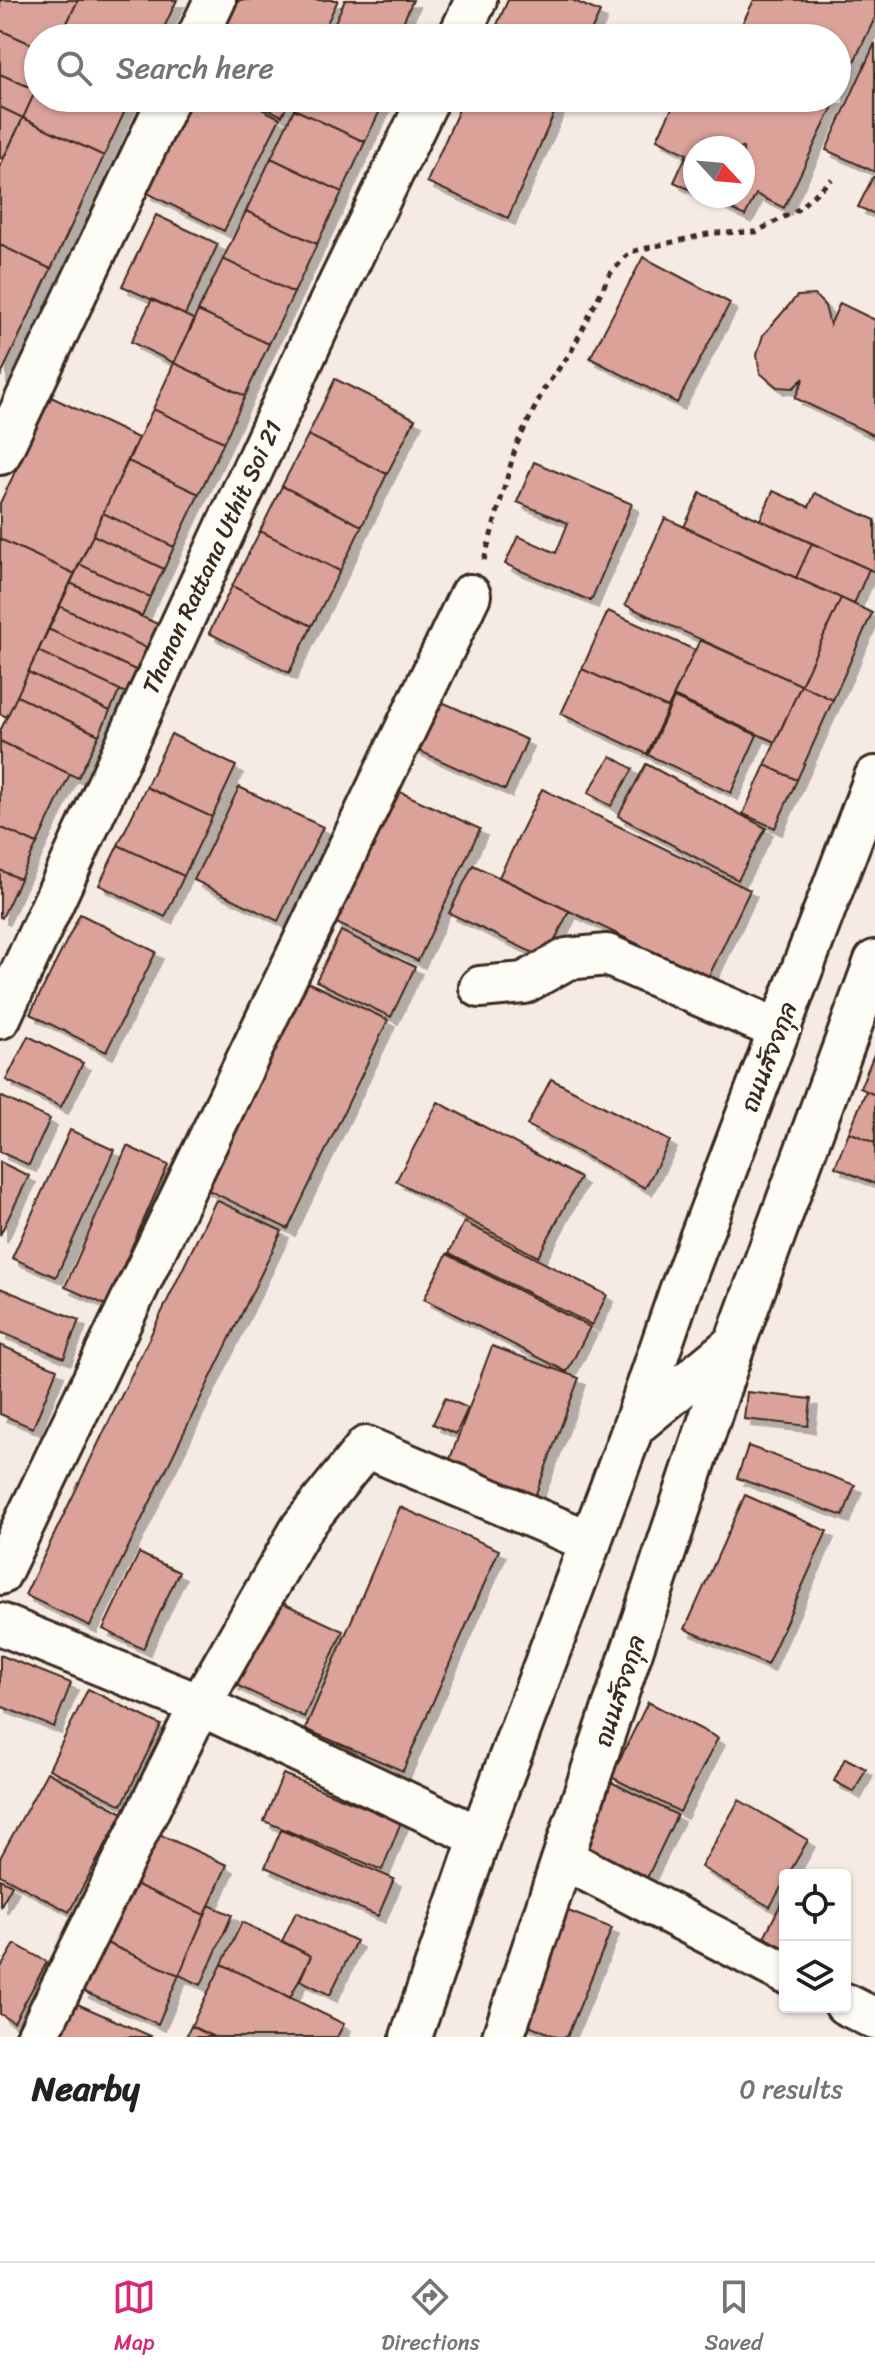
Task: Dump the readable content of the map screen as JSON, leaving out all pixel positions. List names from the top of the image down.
{
  "streets": {
    "street": ["Thanon Rattana Uthit Soi 21", "ถนนสัจจกุล"]
  },
  "north": "bottom right",
  "page": {
    "search": "Search here",
    "heading": ["Nearby", "0 results"],
    "nav": ["Map", "Directions", "Saved"]
  }
}
